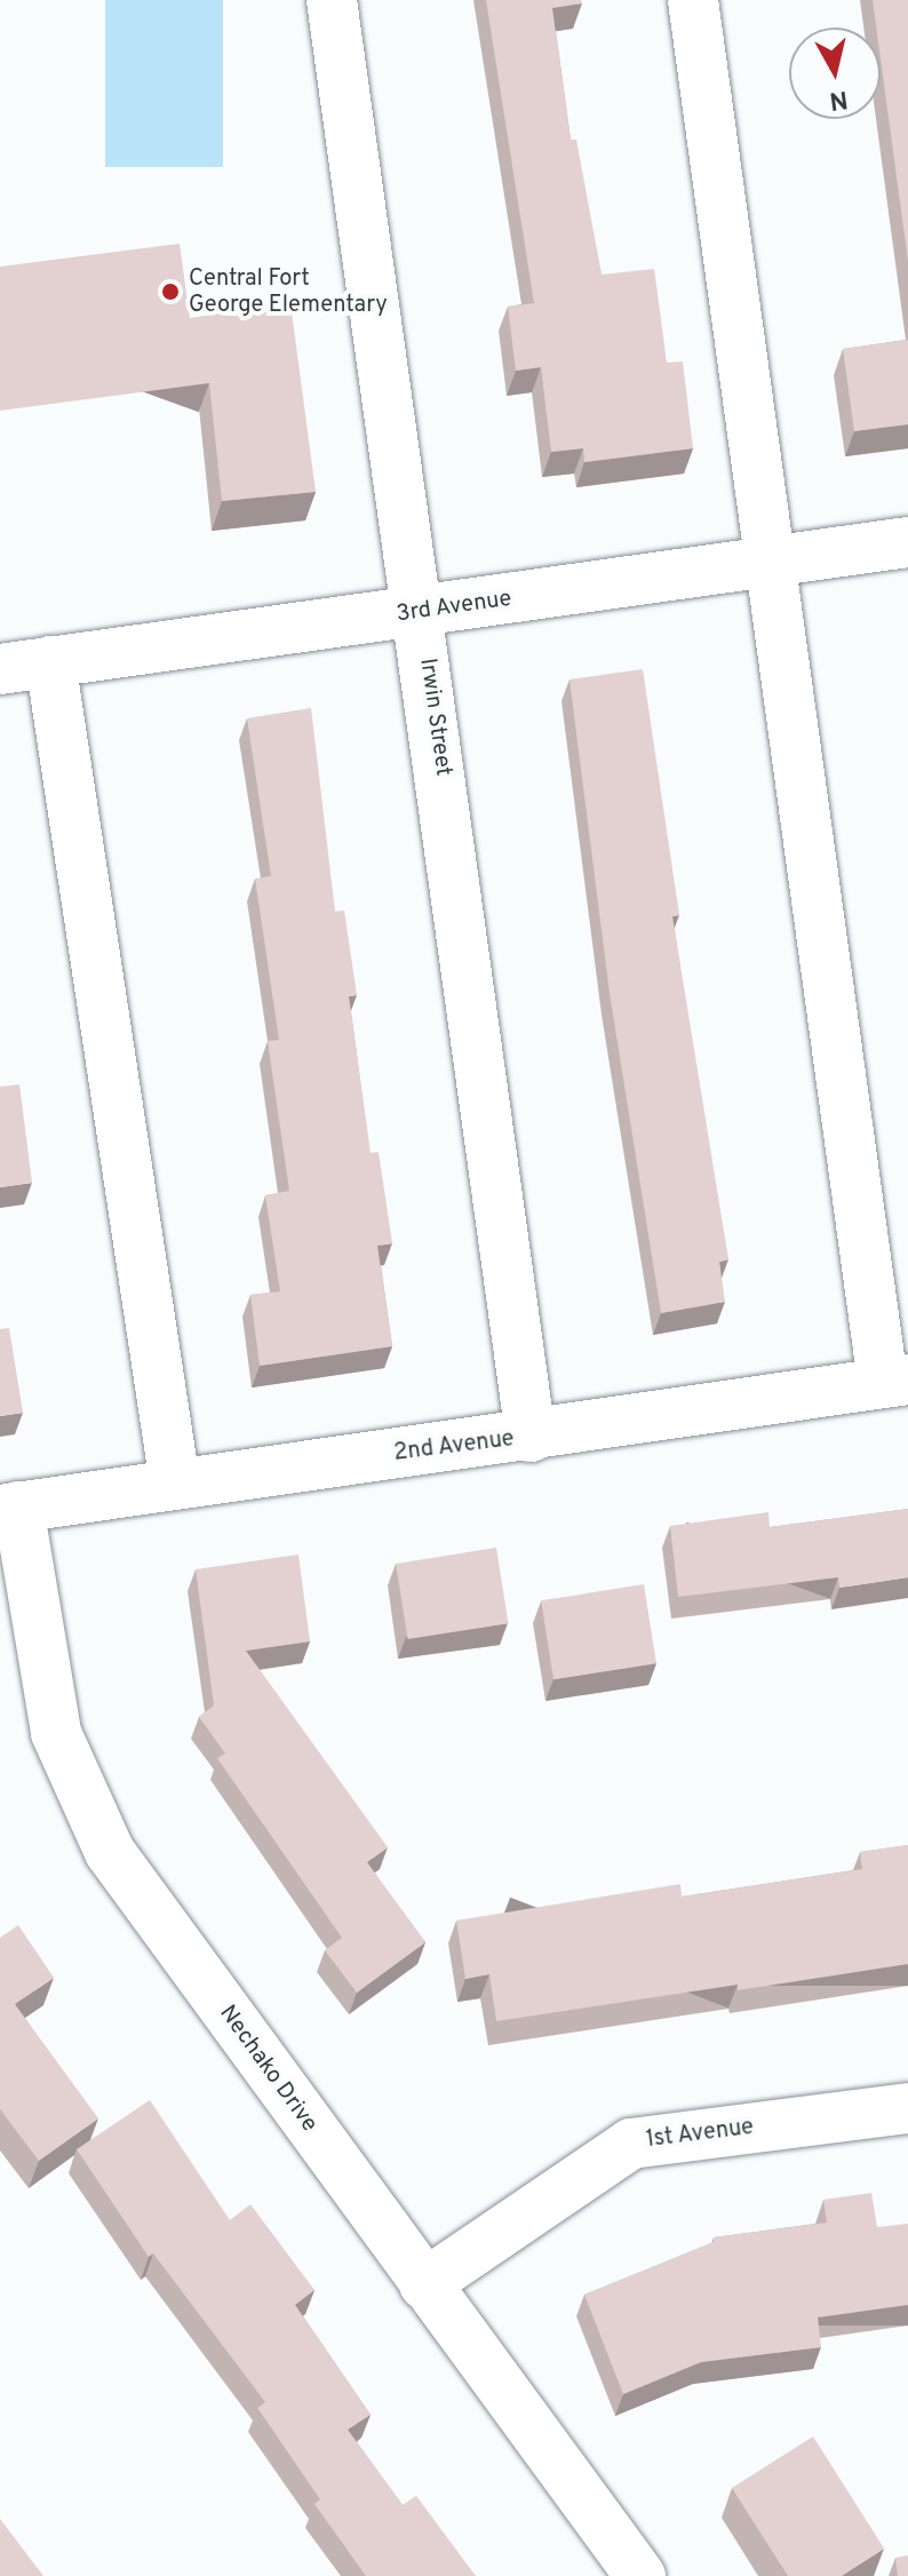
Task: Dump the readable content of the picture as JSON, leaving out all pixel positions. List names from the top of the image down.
{
  "streets": {
    "street": [
      "3rd Avenue",
      "Irwin Street",
      "2nd Avenue",
      "Nechako Drive",
      "1st Avenue"
    ]
  },
  "crossings": [
    ["3rd Avenue", "Irwin Street"],
    ["Irwin Street", "2nd Avenue"],
    ["2nd Avenue", "Nechako Drive"],
    ["Nechako Drive", "1st Avenue"]
  ],
  "places": ["Central Fort George Elementary"],
  "north": "bottom"
}
